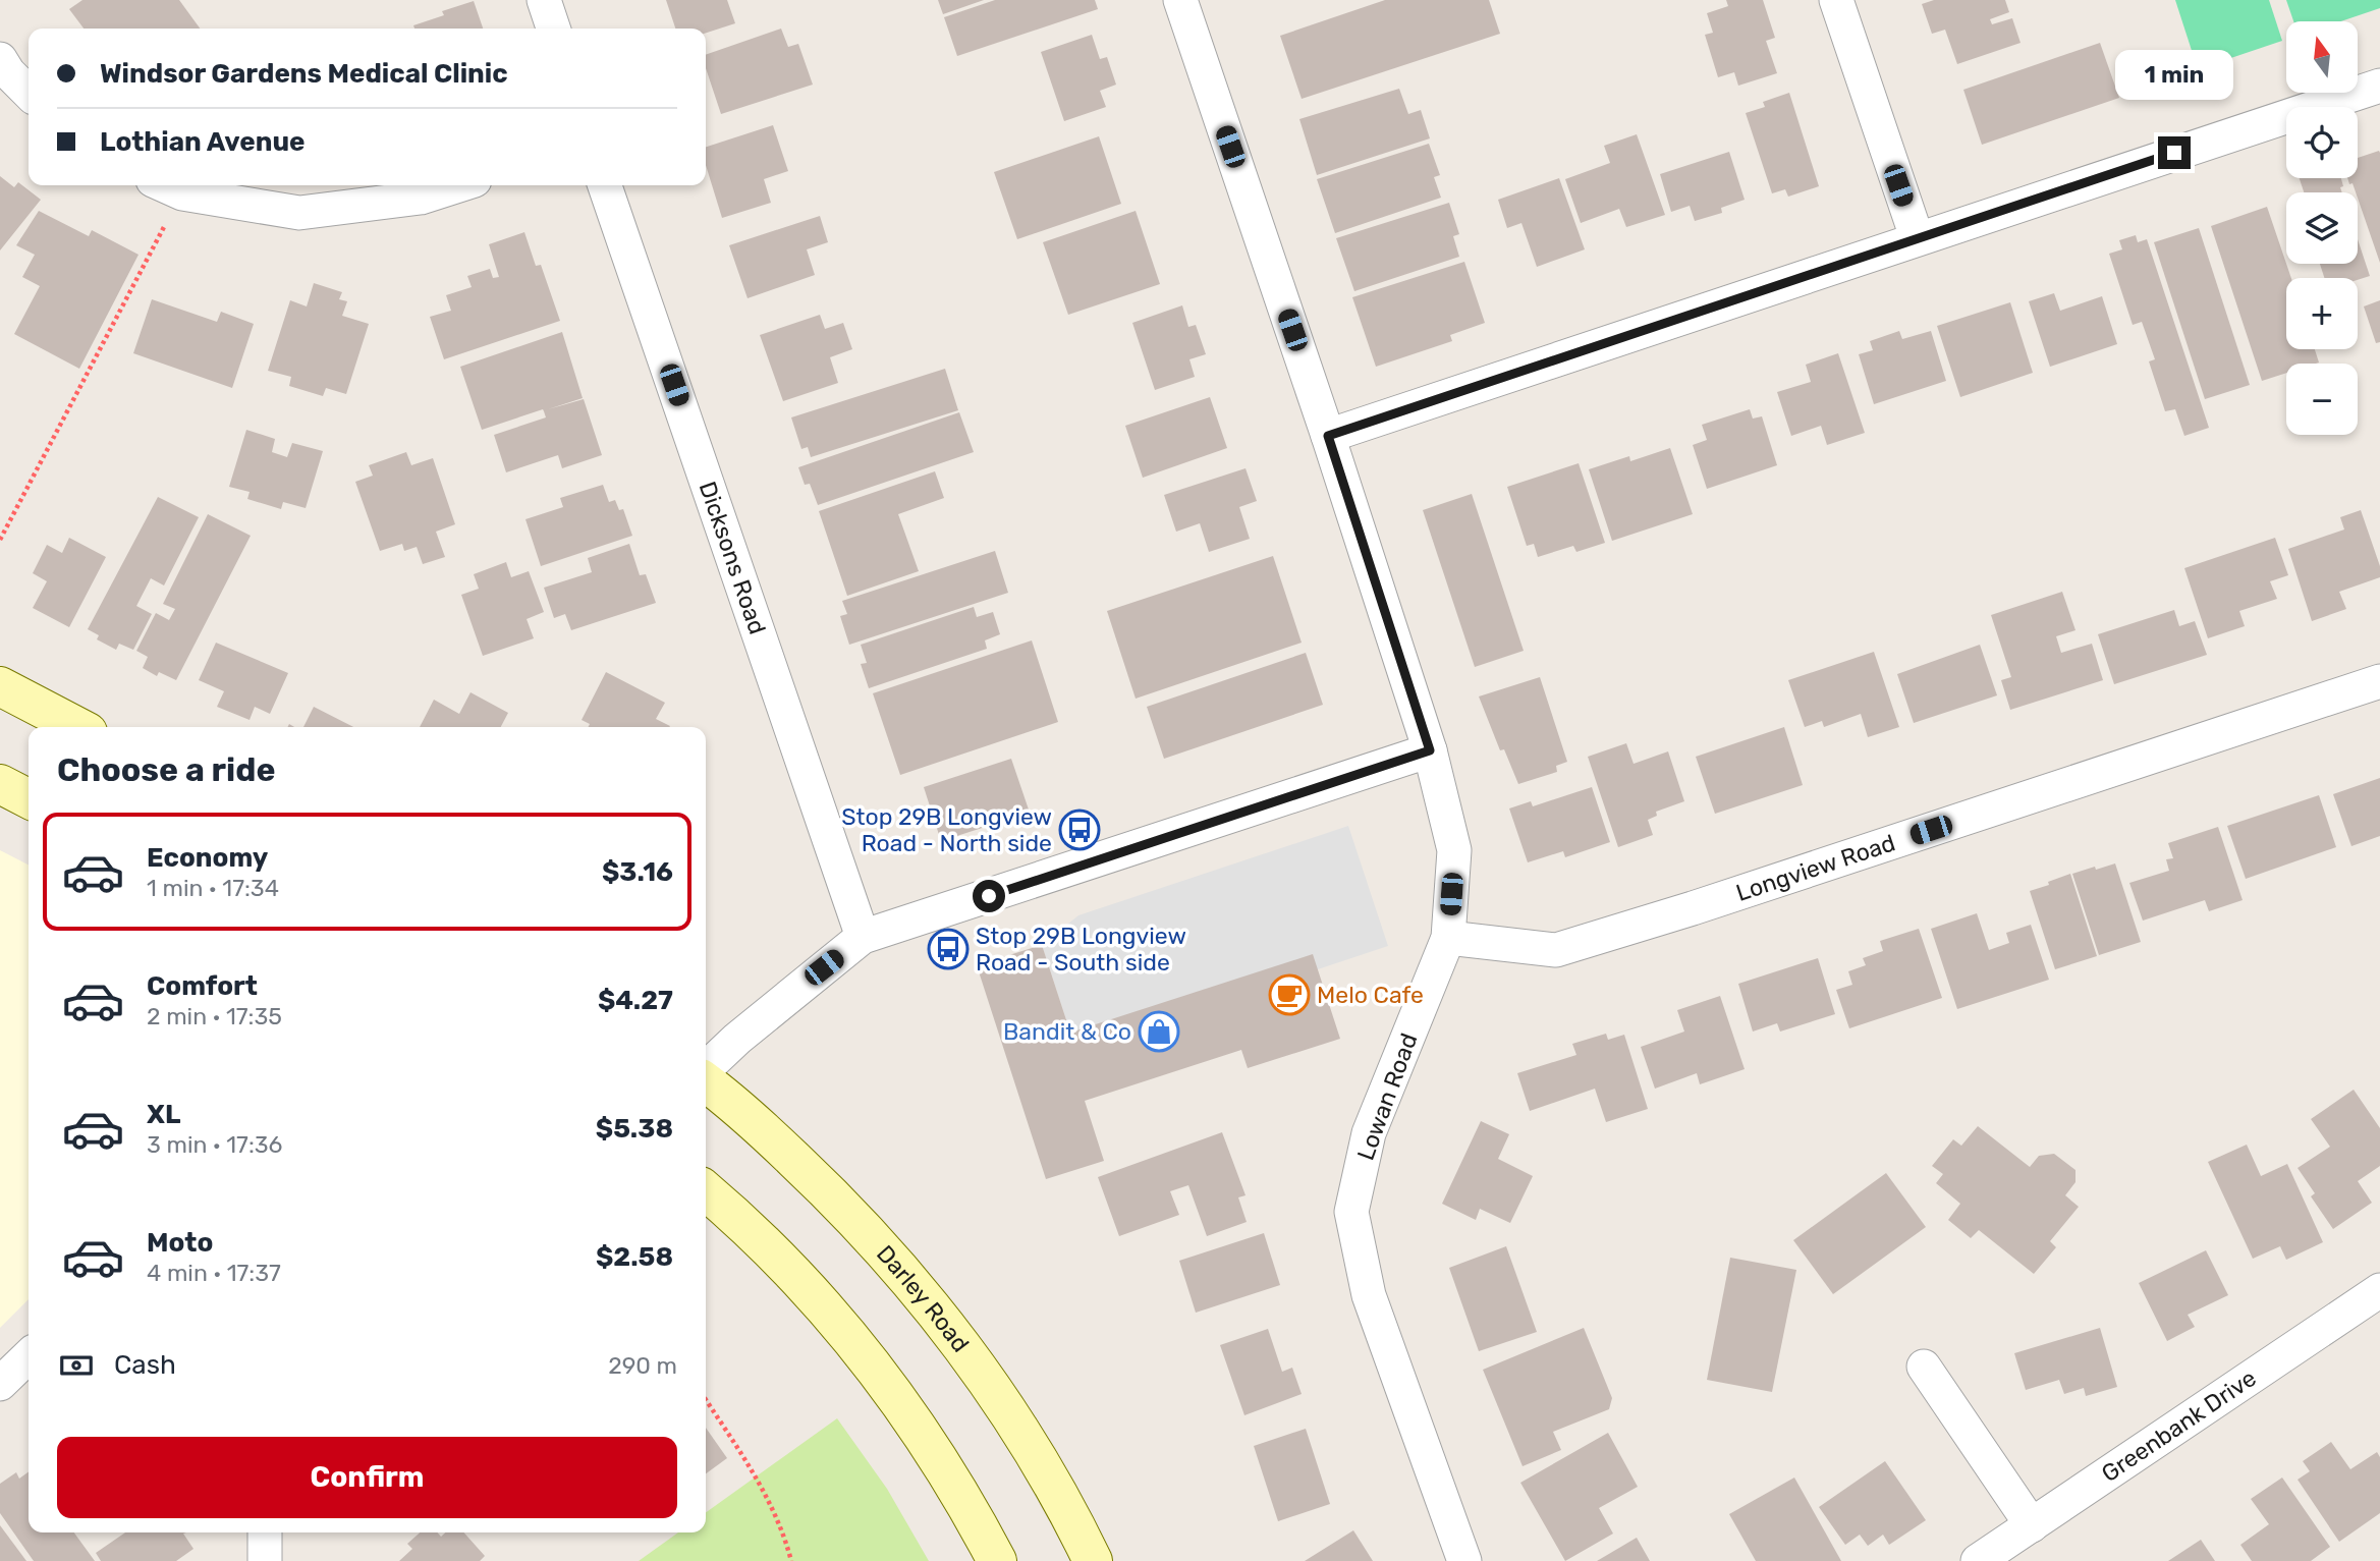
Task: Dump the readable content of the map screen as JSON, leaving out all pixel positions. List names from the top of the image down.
{
  "streets": {
    "main road": ["Darley Road"],
    "street": [
      "Dicksons Road",
      "Longview Road",
      "Lowan Road",
      "Greenbank Drive"
    ]
  },
  "crossings": [
    ["Longview Road", "Lowan Road"]
  ],
  "places": {
    "bus stop": ["Stop 29B Longview Road - North side", "Stop 29B Longview Road - South side"],
    "cafe": ["Melo Cafe"],
    "shop": ["Bandit & Co"]
  },
  "north": "top",
  "page": {
    "map_buttons": ["+", "−"],
    "banner": ["Windsor Gardens Medical Clinic", "Lothian Avenue"],
    "bubble": "1 min",
    "heading": "Choose a ride",
    "list": [
      {
        "name": "Economy",
        "note": "1 min · 17:34",
        "value": "$3.16"
      },
      {
        "name": "Comfort",
        "note": "2 min · 17:35",
        "value": "$4.27"
      },
      {
        "name": "XL",
        "note": "3 min · 17:36",
        "value": "$5.38"
      },
      {
        "name": "Moto",
        "note": "4 min · 17:37",
        "value": "$2.58"
      }
    ],
    "pay": ["Cash", "290 m"],
    "buttons": "Confirm"
  }
}
